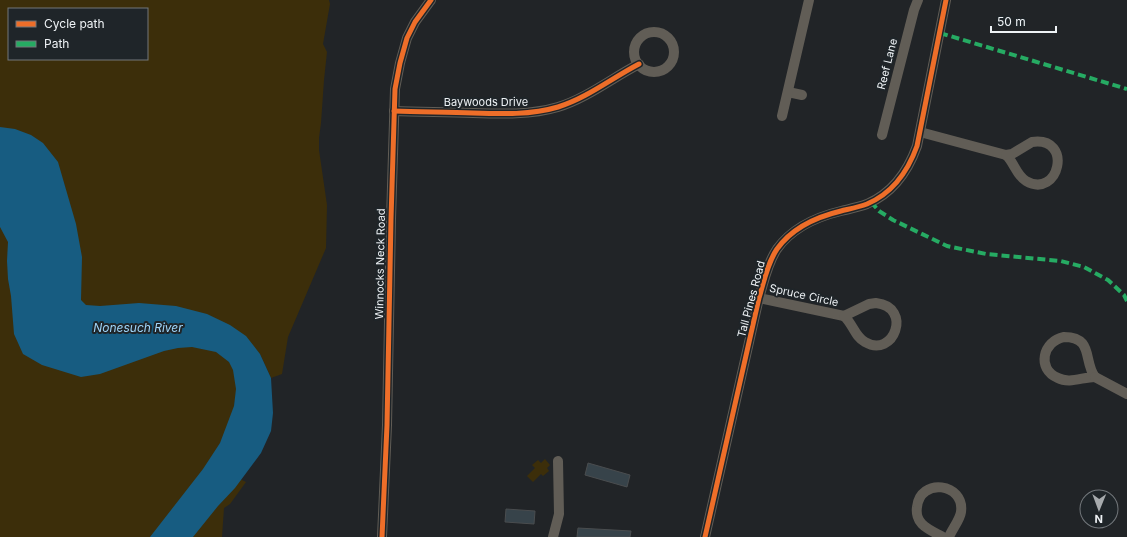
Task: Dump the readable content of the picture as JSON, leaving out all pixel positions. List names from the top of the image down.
{
  "streets": {
    "street": [
      "Reef Lane",
      "Baywoods Drive",
      "Winnocks Neck Road",
      "Spruce Circle",
      "Tall Pines Road"
    ]
  },
  "crossings": [
    ["Baywoods Drive", "Winnocks Neck Road"],
    ["Spruce Circle", "Tall Pines Road"]
  ],
  "water": ["Nonesuch River"],
  "legend": ["Cycle path", "Path"],
  "scale_bar": "50 m",
  "north": "bottom"
}
